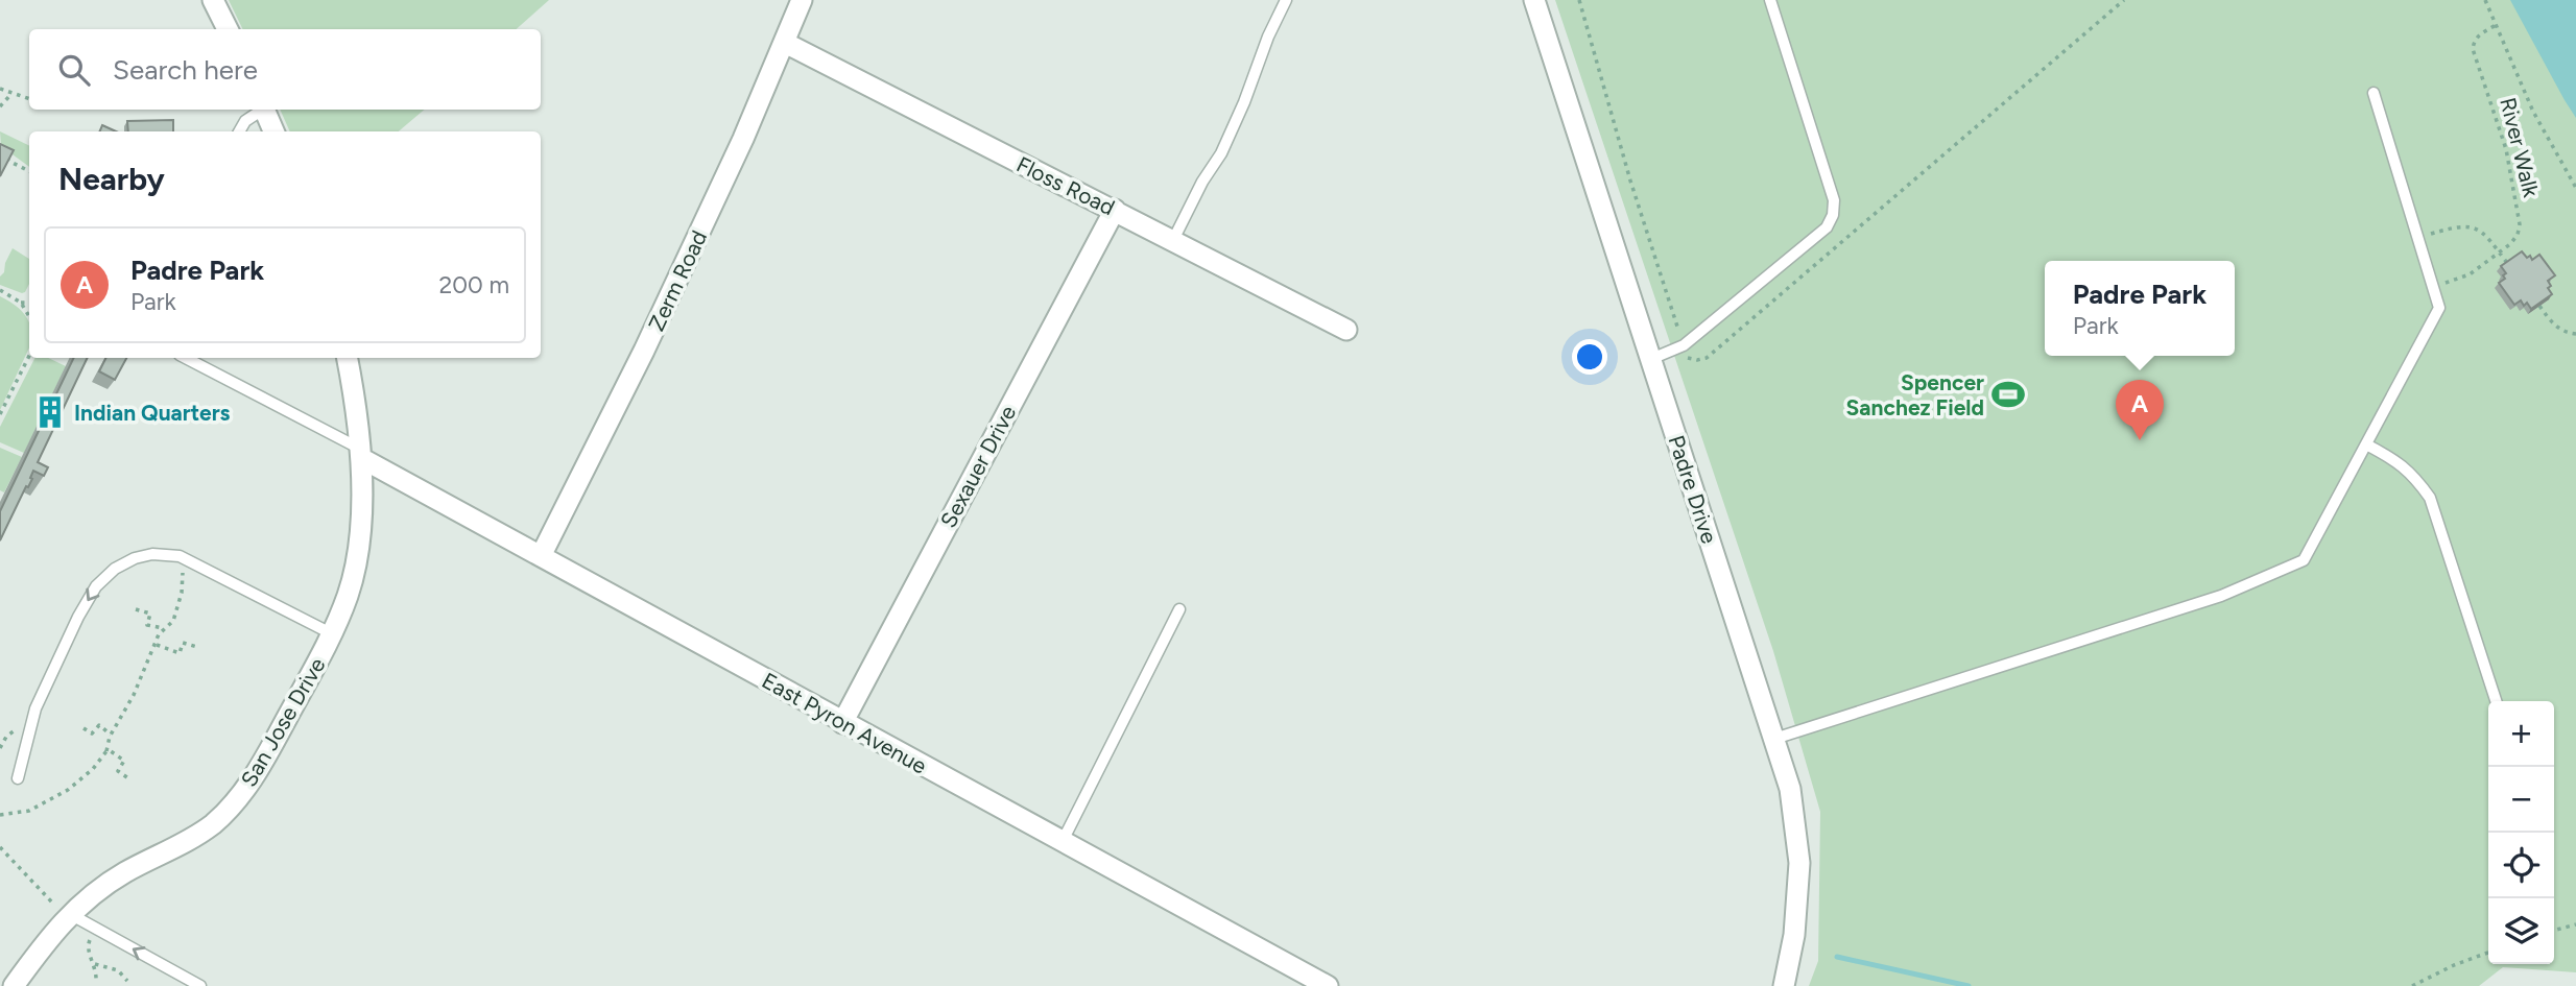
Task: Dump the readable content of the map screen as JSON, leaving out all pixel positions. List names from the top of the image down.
{
  "streets": {
    "street": [
      "Floss Road",
      "Zerm Road",
      "Sexauer Drive",
      "Padre Drive",
      "San Jose Drive",
      "East Pyron Avenue"
    ],
    "path": ["River Walk"]
  },
  "crossings": [
    ["Floss Road", "Zerm Road"],
    ["Floss Road", "Sexauer Drive"],
    ["Zerm Road", "East Pyron Avenue"],
    ["Sexauer Drive", "East Pyron Avenue"],
    ["San Jose Drive", "East Pyron Avenue"]
  ],
  "places": {
    "sports": ["Spencer Sanchez Field"],
    "building": ["Indian Quarters"]
  },
  "page": {
    "search": "Search here",
    "heading": "Nearby",
    "list": [
      {
        "mark": "A",
        "name": "Padre Park",
        "note": "Park",
        "value": "200 m"
      }
    ],
    "popup": ["Padre Park", "Park"],
    "pins": "A",
    "map_buttons": ["+", "−"]
  }
}
